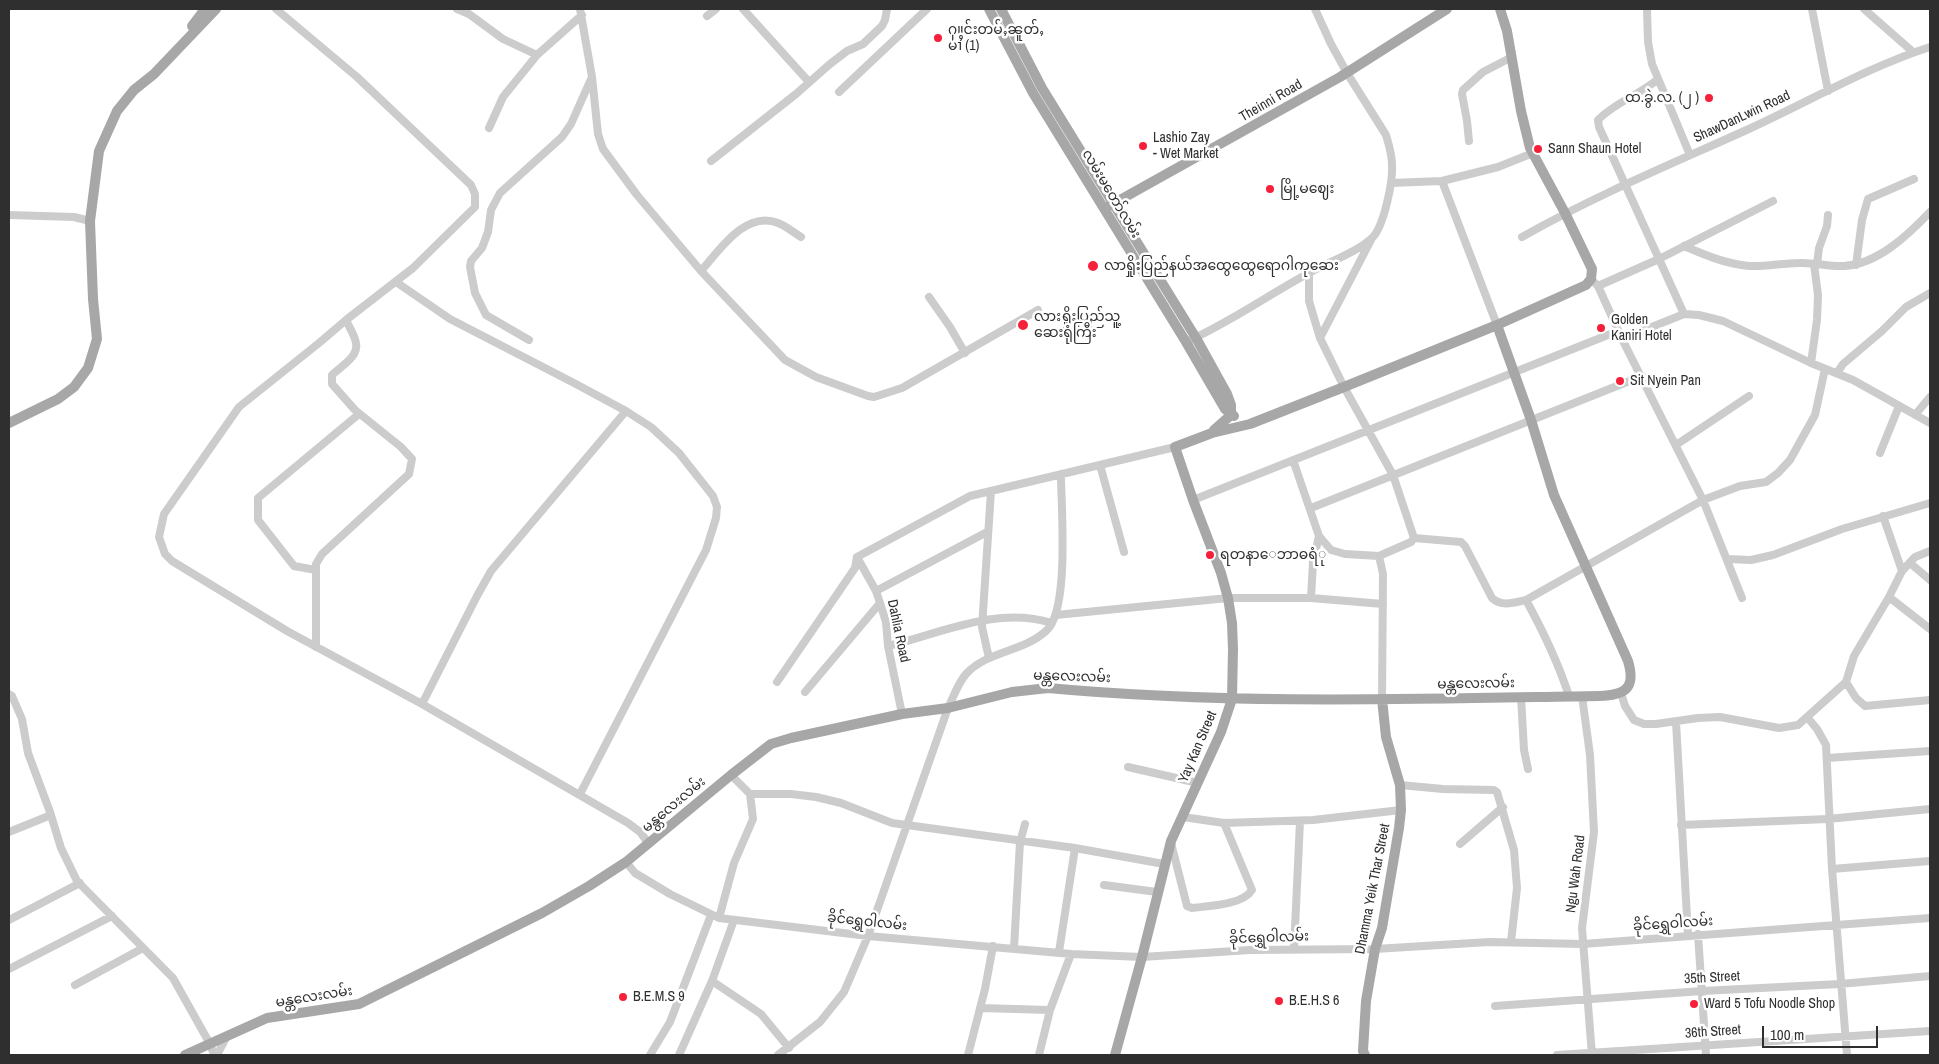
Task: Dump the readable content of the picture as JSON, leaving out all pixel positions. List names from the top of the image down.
{
  "streets": {
    "main road": [
      "Theinni Road",
      "လမ်းမတော်လမ်း",
      "မန္တလေးလမ်း",
      "Yay Kan Street",
      "Dhamma Yeik Thar Street"
    ],
    "street": [
      "ShawDanLwin Road",
      "Dahlia Road",
      "Ngu Wah Road",
      "ခိုင်ရွှေဝါလမ်း",
      "35th Street",
      "36th Street"
    ]
  },
  "crossings": [
    ["Theinni Road", "လမ်းမတော်လမ်း"],
    ["Dahlia Road", "မန္တလေးလမ်း"],
    ["မန္တလေးလမ်း", "Yay Kan Street"],
    ["မန္တလေးလမ်း", "Ngu Wah Road"],
    ["မန္တလေးလမ်း", "Dhamma Yeik Thar Street"],
    ["မန္တလေးလမ်း", "ခိုင်ရွှေဝါလမ်း"],
    ["Yay Kan Street", "ခိုင်ရွှေဝါလမ်း"],
    ["Ngu Wah Road", "ခိုင်ရွှေဝါလမ်း"],
    ["Ngu Wah Road", "35th Street"],
    ["Ngu Wah Road", "36th Street"],
    ["Dhamma Yeik Thar Street", "ခိုင်ရွှေဝါလမ်း"]
  ],
  "places": [
    "ႁူင်းတမ်ႇၼူတ်ႇ မၢႆ (1)",
    "ထ.ခွဲ.လ. (၂ )",
    "Lashio Zay - Wet Market",
    "Sann Shaun Hotel",
    "မြို့မဈေး",
    "လာရှိုးပြည်နယ်အထွေထွေရောဂါကုဆေး",
    "လားရှိုးပြည်သူ့ ဆေးရုံကြီး",
    "Golden Kaniri Hotel",
    "Sit Nyein Pan",
    "ရတနာေဘာဓရံု",
    "B.E.M.S 9",
    "B.E.H.S 6",
    "Ward 5 Tofu Noodle Shop"
  ],
  "scale_bar": "100 m"
}
